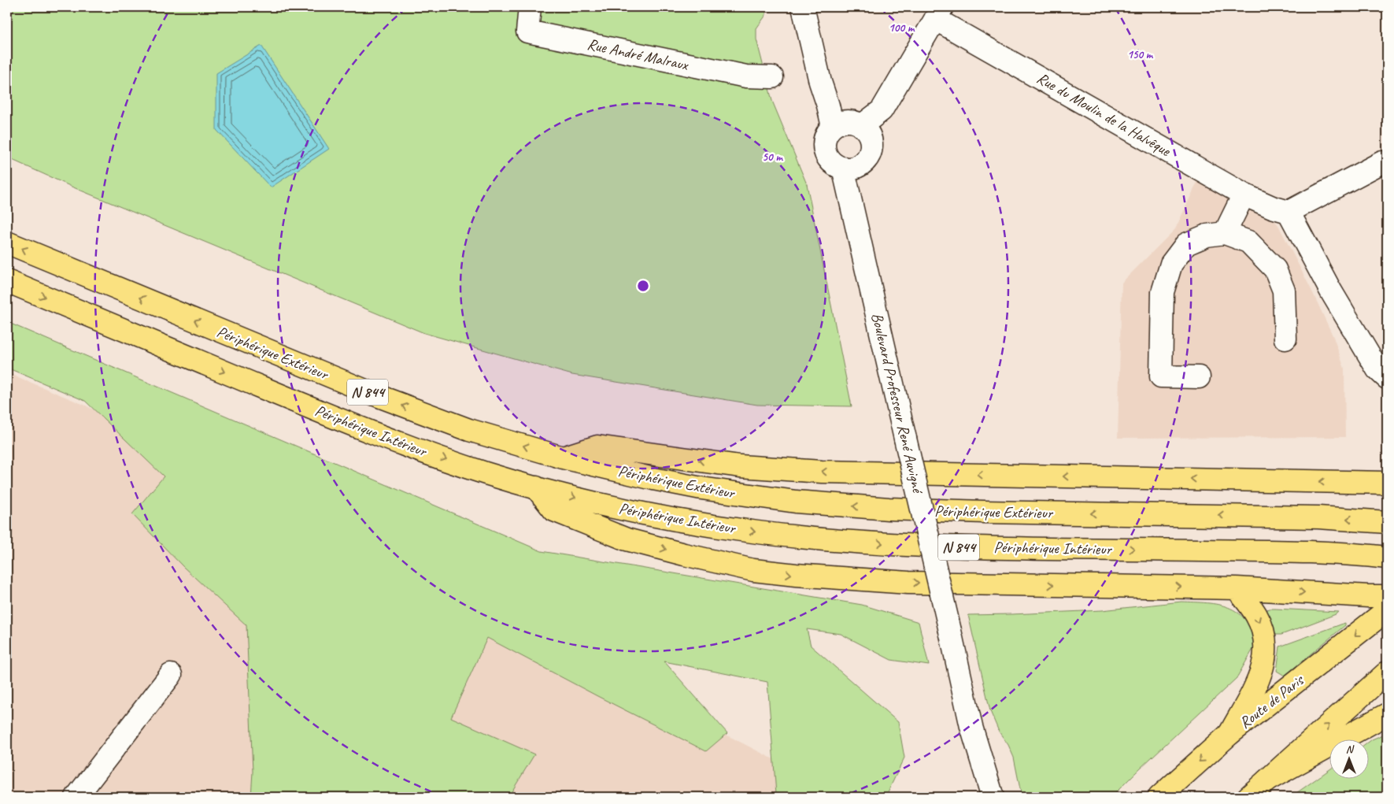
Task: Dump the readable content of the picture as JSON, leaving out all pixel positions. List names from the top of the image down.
{
  "streets": {
    "main road": [
      "Périphérique Extérieur",
      "N 844",
      "Périphérique Intérieur",
      "Route de Paris"
    ],
    "street": ["Rue André Malraux", "Rue du Moulin de la Halvêque", "Boulevard Professeur René Auvigné"]
  },
  "north": "top",
  "rings": ["100 m", "150 m", "50 m"]
}
